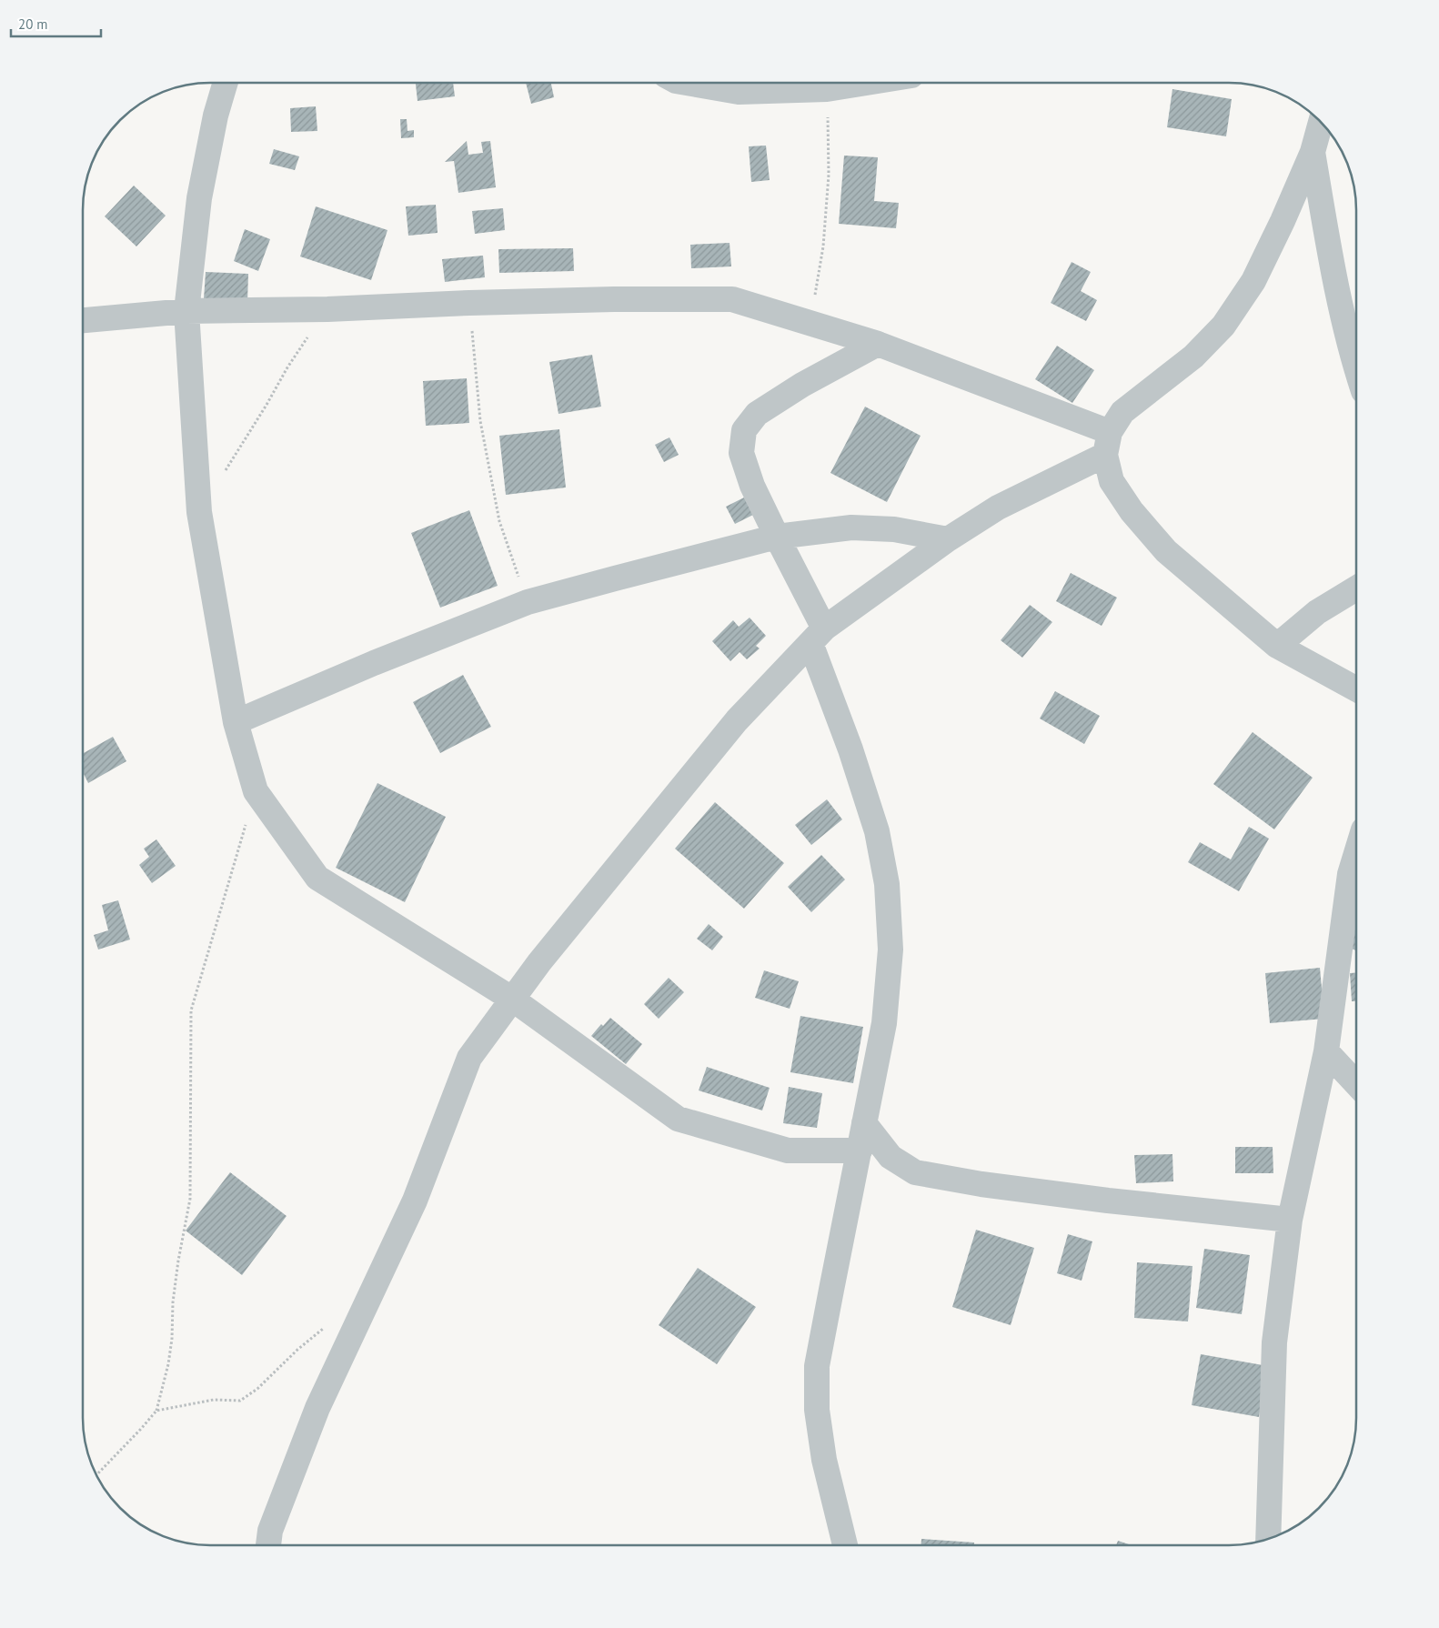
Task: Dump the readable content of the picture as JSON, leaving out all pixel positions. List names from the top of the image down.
{
  "scale_bar": "20 m"
}
